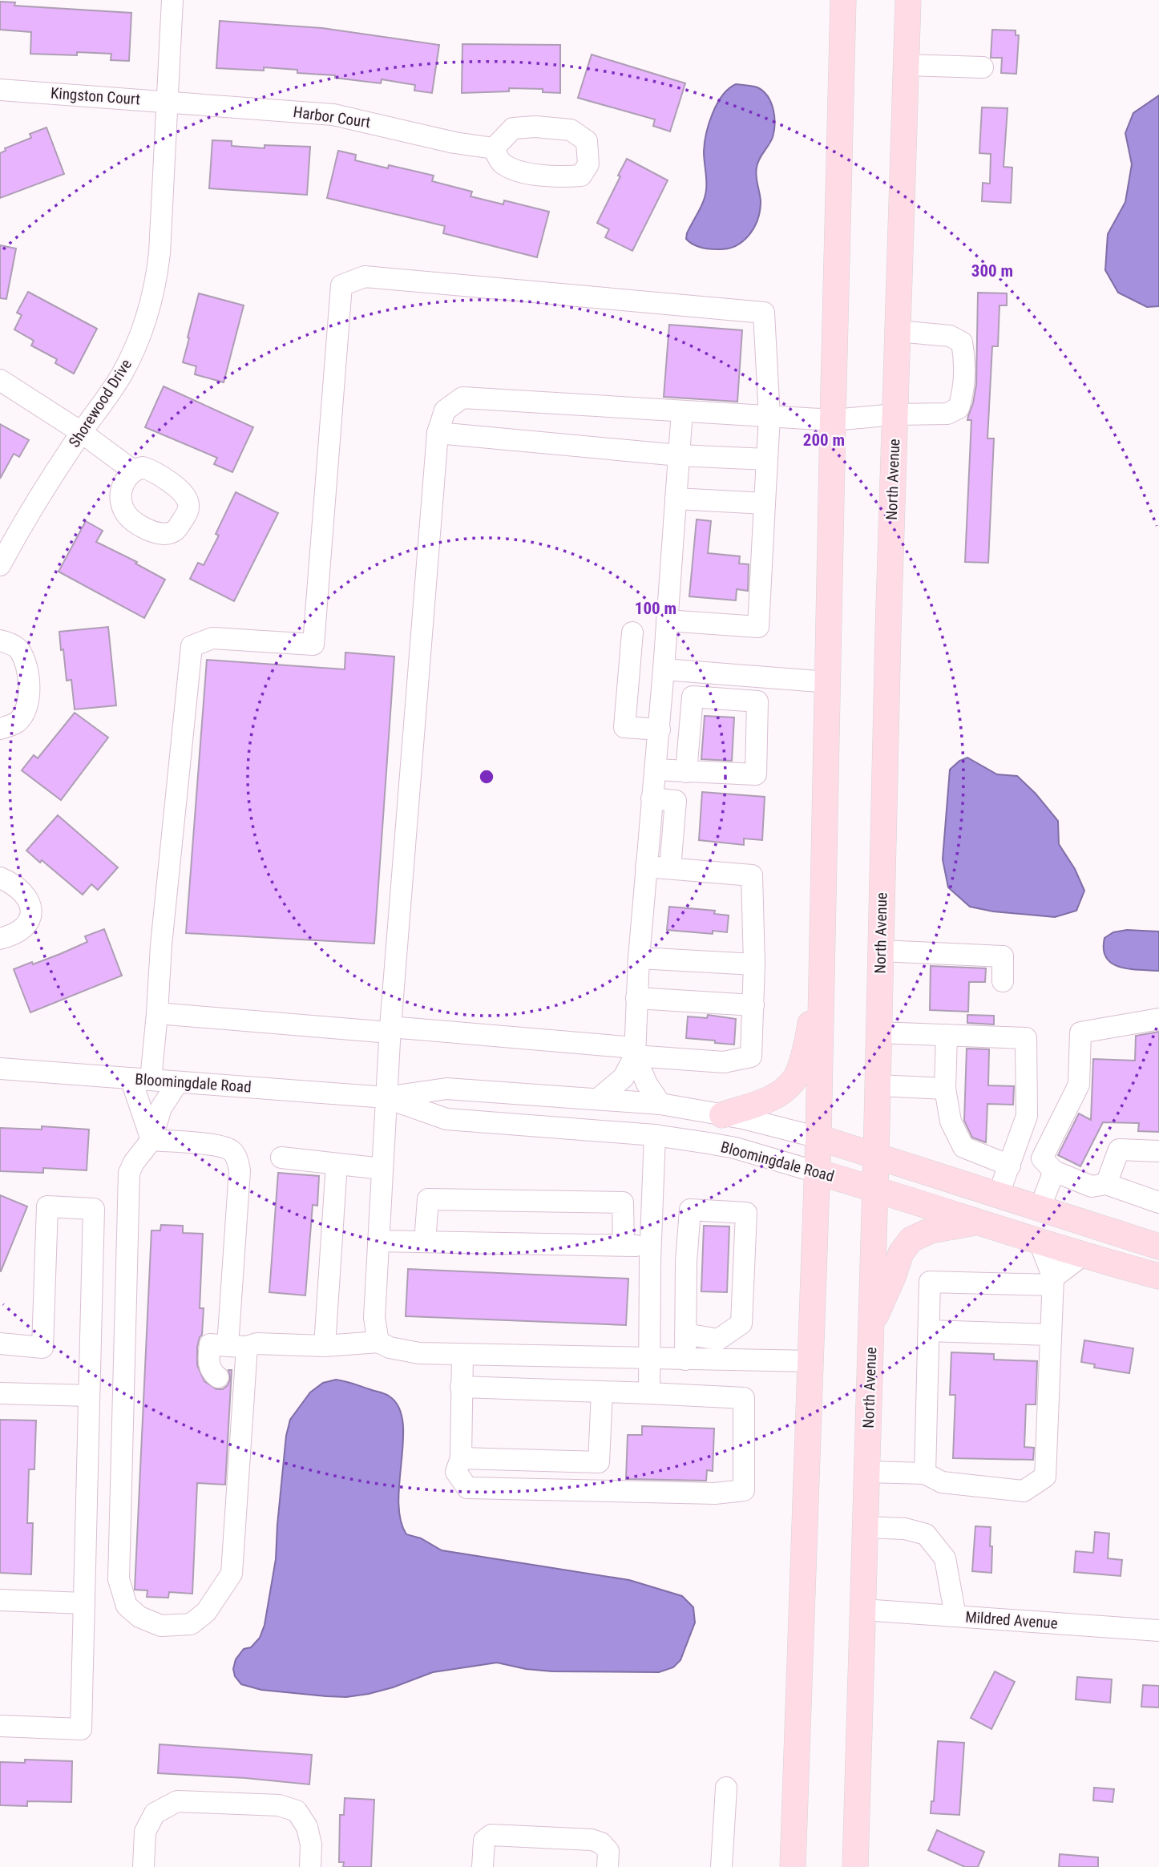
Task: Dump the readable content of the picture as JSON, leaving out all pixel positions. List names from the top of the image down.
{
  "streets": {
    "main road": ["North Avenue", "Bloomingdale Road"],
    "street": [
      "Kingston Court",
      "Harbor Court",
      "Shorewood Drive",
      "Mildred Avenue"
    ]
  },
  "crossings": [
    ["Kingston Court", "Harbor Court"],
    ["Kingston Court", "Shorewood Drive"],
    ["Harbor Court", "Shorewood Drive"],
    ["North Avenue", "Bloomingdale Road"],
    ["North Avenue", "Mildred Avenue"]
  ],
  "rings": ["300 m", "200 m", "100 m"]
}
